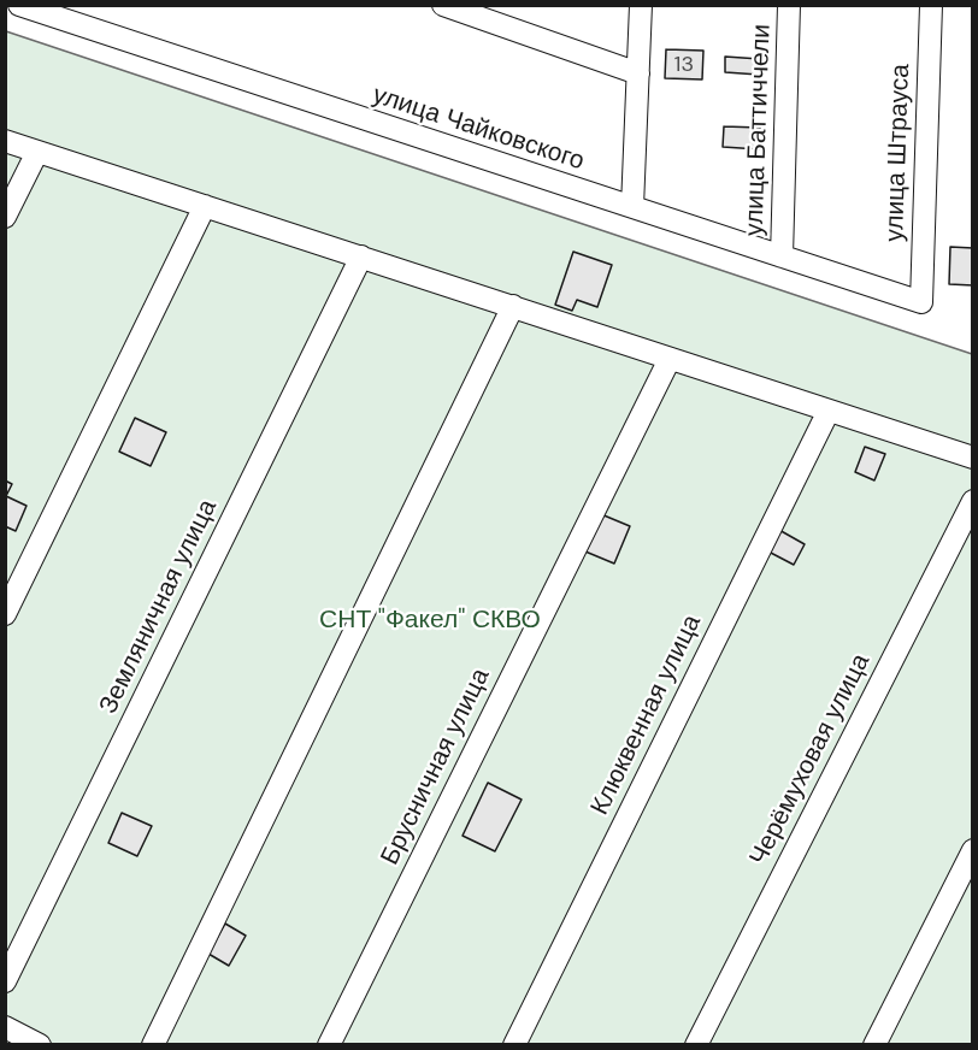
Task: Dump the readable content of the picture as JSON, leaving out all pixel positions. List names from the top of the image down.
{
  "streets": {
    "street": [
      "улица Чайковского",
      "улица Баттиччели",
      "улица Штрауса",
      "Земляничная улица",
      "Клюквенная улица",
      "Черёмуховая улица",
      "Брусничная улица"
    ]
  },
  "crossings": [
    ["улица Чайковского", "улица Баттиччели"],
    ["улица Чайковского", "улица Штрауса"]
  ],
  "parks": ["СНТ \"Факел\" СКВО"],
  "house_numbers": ["13"]
}
